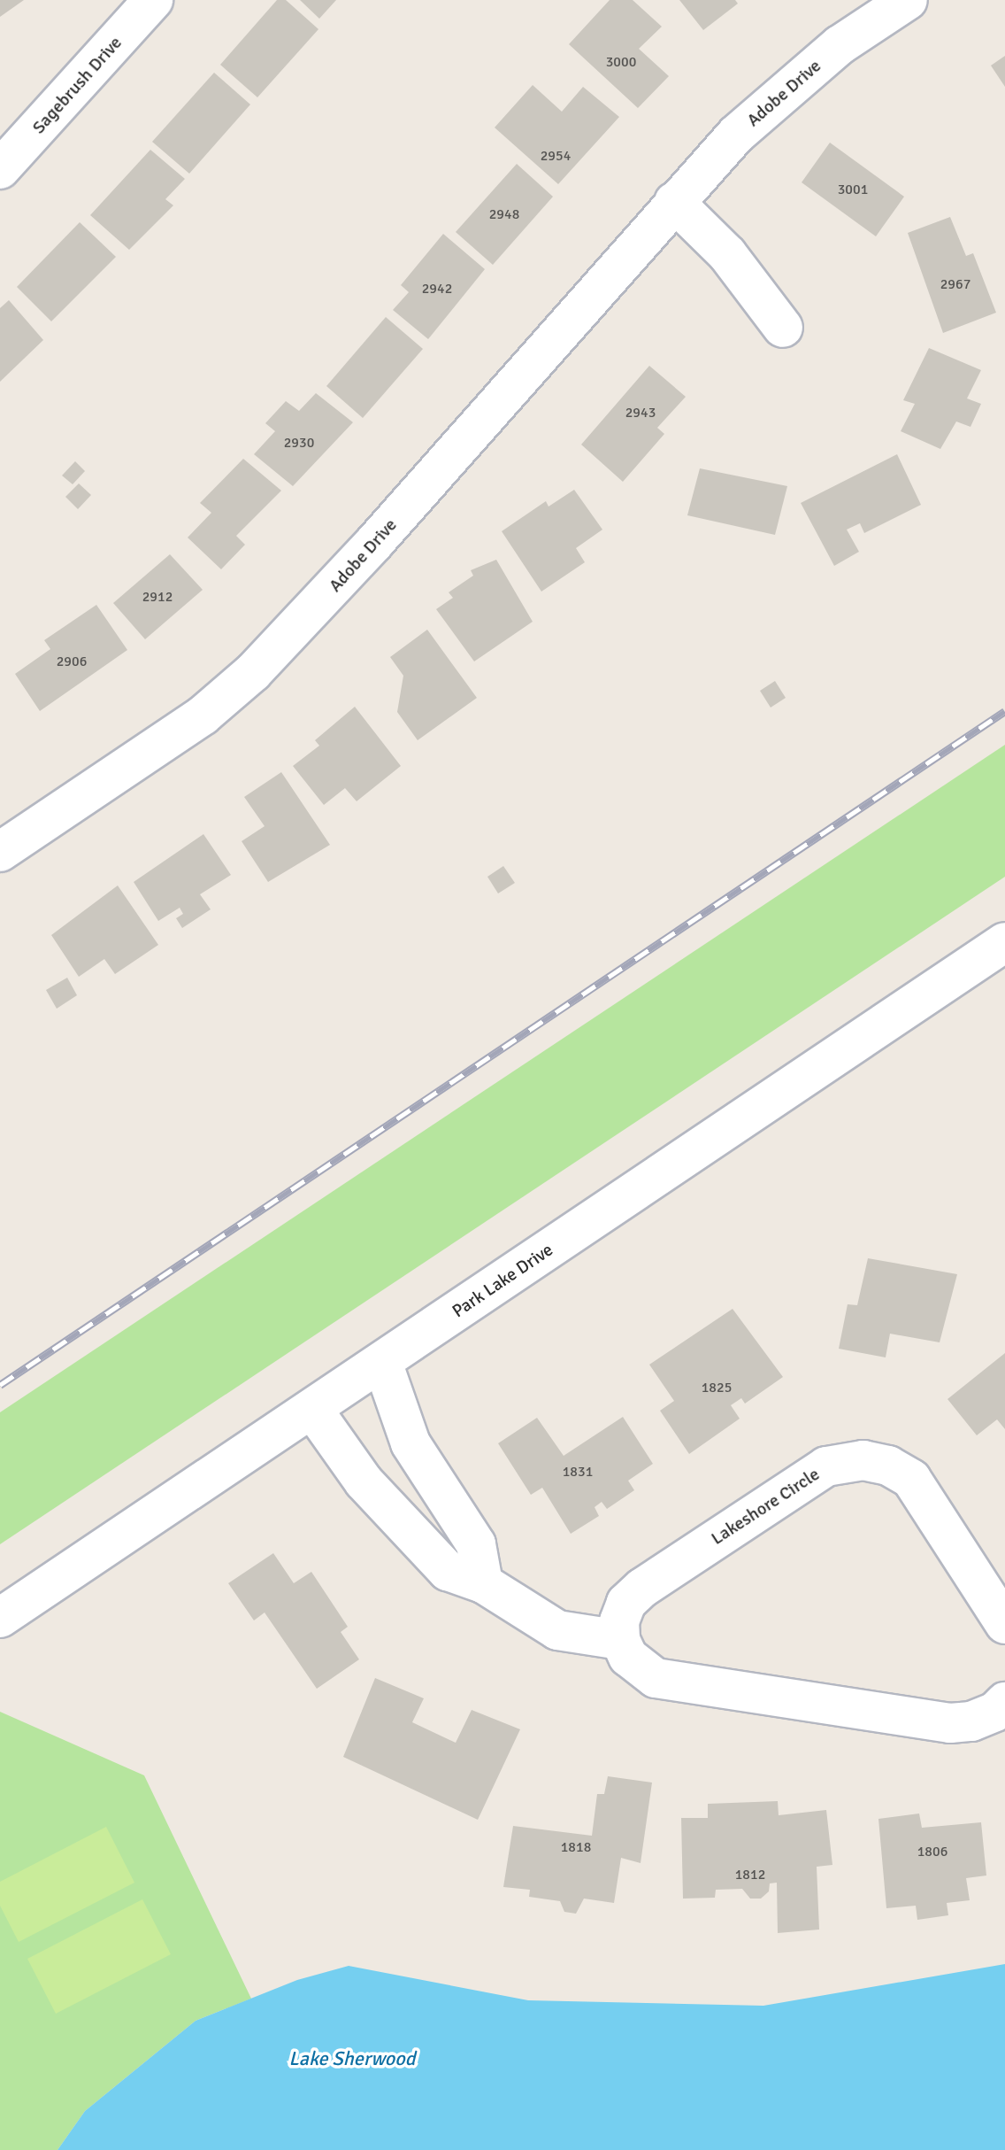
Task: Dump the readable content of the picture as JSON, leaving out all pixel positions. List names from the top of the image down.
{
  "streets": {
    "street": [
      "Sagebrush Drive",
      "Adobe Drive",
      "Park Lake Drive",
      "Lakeshore Circle"
    ]
  },
  "water": ["Lake Sherwood"],
  "house_numbers": [
    "3000",
    "2954",
    "3001",
    "2948",
    "2967",
    "2942",
    "2943",
    "2930",
    "2912",
    "2906",
    "1825",
    "1831",
    "1818",
    "1806",
    "1812"
  ]
}
